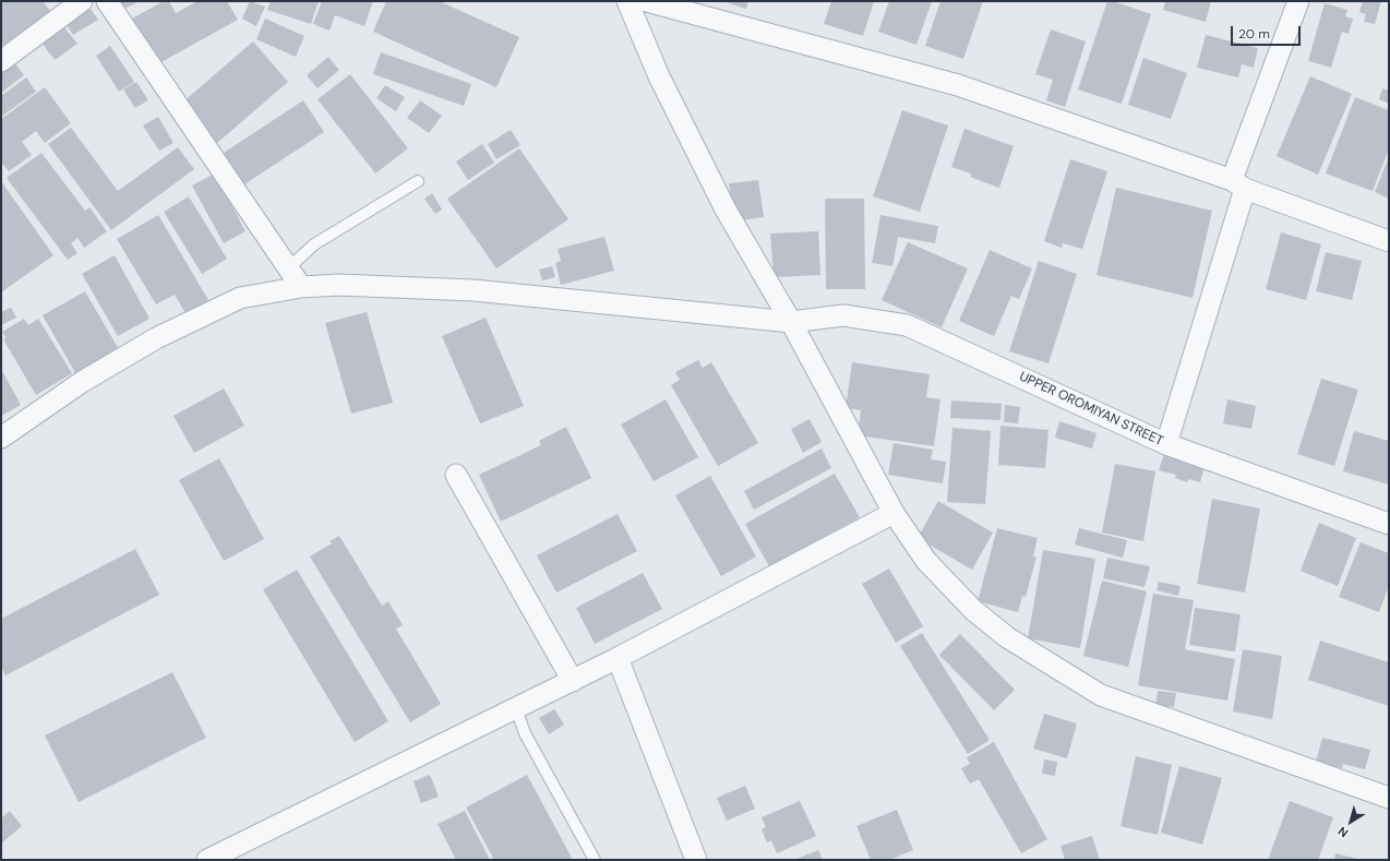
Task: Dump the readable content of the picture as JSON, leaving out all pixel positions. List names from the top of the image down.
{
  "streets": {
    "street": ["UPPER OROMIYAN STREET"]
  },
  "scale_bar": "20 m",
  "north": "bottom left"
}
